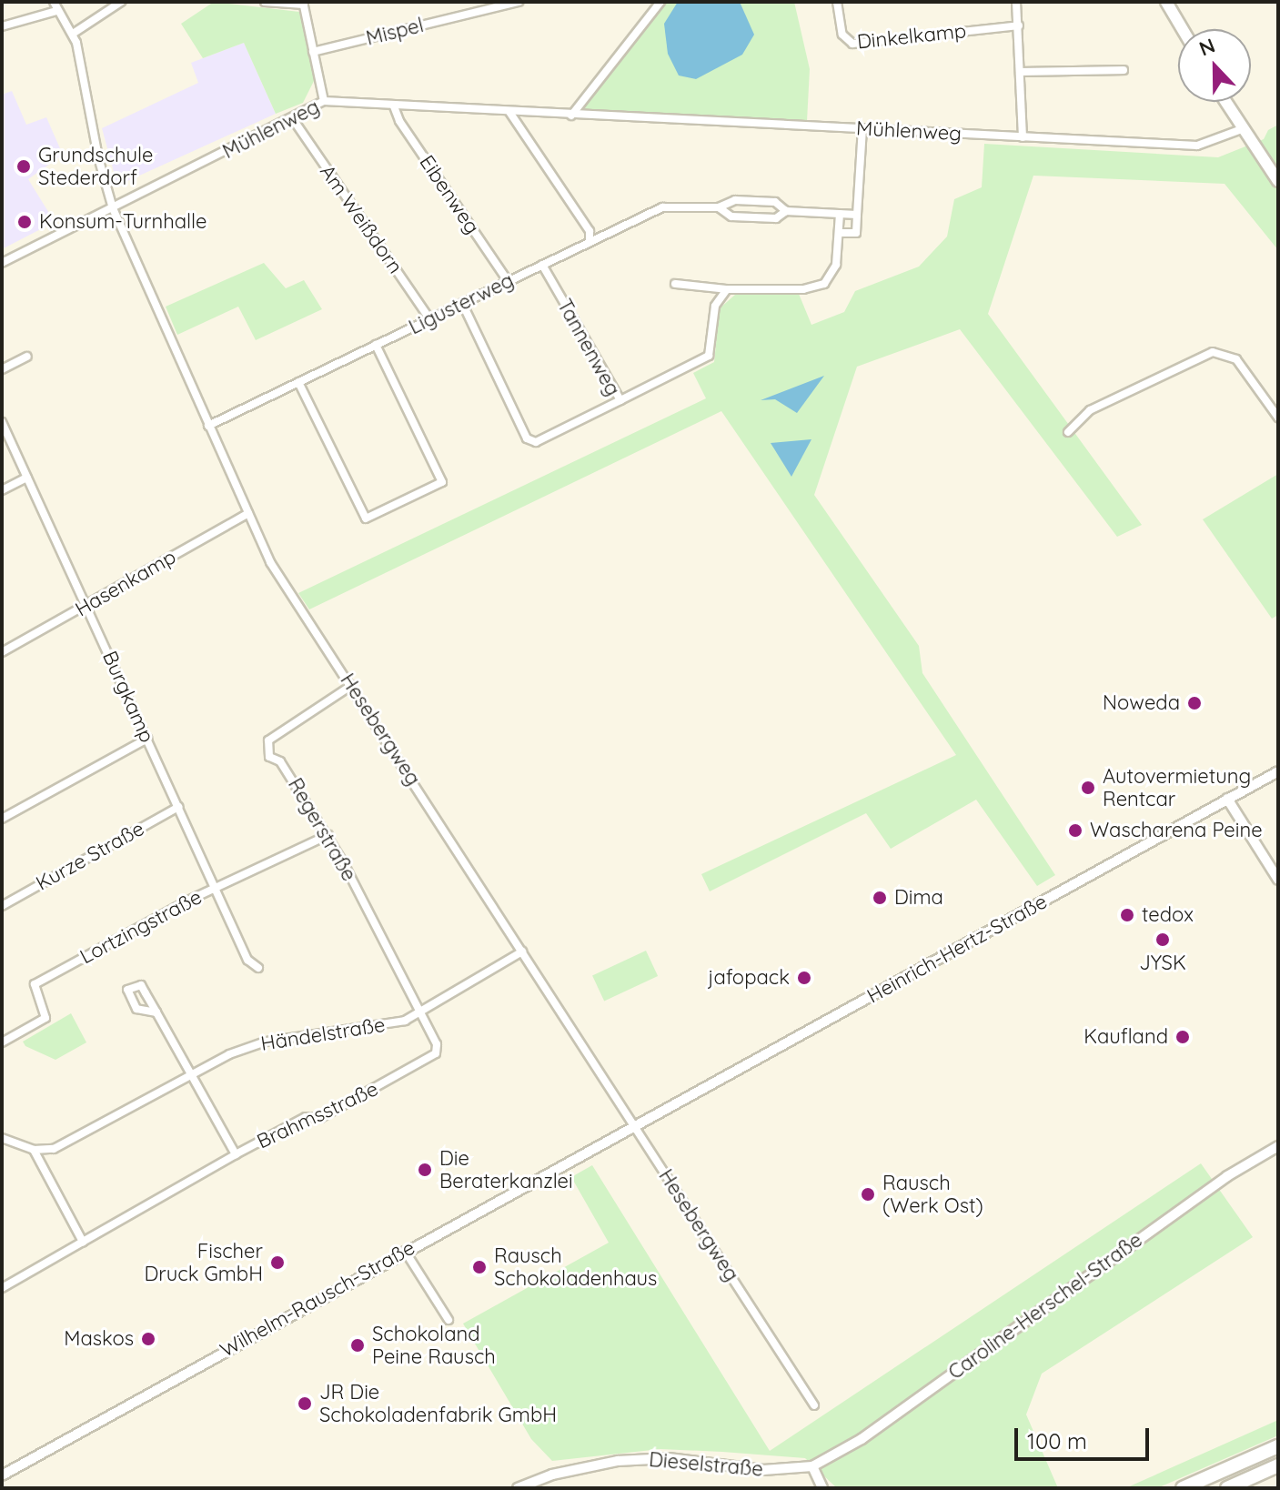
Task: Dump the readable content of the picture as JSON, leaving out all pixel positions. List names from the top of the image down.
{
  "streets": {
    "street": [
      "Mispel",
      "Dinkelkamp",
      "Mühlenweg",
      "Eibenweg",
      "Am Weißdorn",
      "Ligusterweg",
      "Tannenweg",
      "Hasenkamp",
      "Burgkamp",
      "Hesebergweg",
      "Regerstraße",
      "Kurze Straße",
      "Lortzingstraße",
      "Heinrich-Hertz-Straße",
      "Händelstraße",
      "Brahmsstraße",
      "Wilhelm-Rausch-Straße",
      "Caroline-Herschel-Straße",
      "Dieselstraße"
    ]
  },
  "crossings": [
    ["Mühlenweg", "Eibenweg"],
    ["Mühlenweg", "Am Weißdorn"],
    ["Mühlenweg", "Hesebergweg"],
    ["Eibenweg", "Ligusterweg"],
    ["Am Weißdorn", "Ligusterweg"],
    ["Ligusterweg", "Tannenweg"],
    ["Ligusterweg", "Hesebergweg"],
    ["Hasenkamp", "Burgkamp"],
    ["Hasenkamp", "Hesebergweg"],
    ["Burgkamp", "Kurze Straße"],
    ["Burgkamp", "Lortzingstraße"],
    ["Hesebergweg", "Regerstraße"],
    ["Hesebergweg", "Heinrich-Hertz-Straße"],
    ["Hesebergweg", "Händelstraße"],
    ["Hesebergweg", "Wilhelm-Rausch-Straße"],
    ["Regerstraße", "Lortzingstraße"],
    ["Regerstraße", "Händelstraße"],
    ["Regerstraße", "Brahmsstraße"],
    ["Heinrich-Hertz-Straße", "Wilhelm-Rausch-Straße"],
    ["Händelstraße", "Brahmsstraße"],
    ["Caroline-Herschel-Straße", "Dieselstraße"]
  ],
  "places": [
    "Grundschule Stederdorf",
    "Konsum-Turnhalle",
    "Noweda",
    "Autovermietung Rentcar",
    "Wascharena Peine",
    "Dima",
    "tedox",
    "JYSK",
    "jafopack",
    "Kaufland",
    "Die Beraterkanzlei",
    "Rausch (Werk Ost)",
    "Fischer Druck GmbH",
    "Rausch Schokoladenhaus",
    "Maskos",
    "Schokoland Peine Rausch",
    "JR Die Schokoladenfabrik GmbH"
  ],
  "scale_bar": "100 m",
  "north": "top"
}
